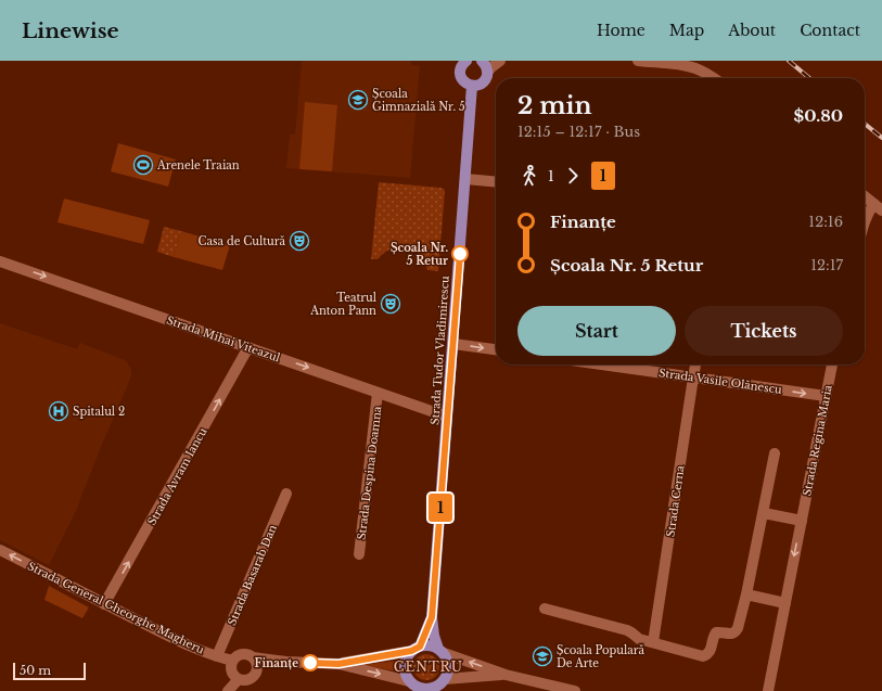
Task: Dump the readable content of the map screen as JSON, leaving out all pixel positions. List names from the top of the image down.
{
  "streets": {
    "main road": ["Strada Tudor Vladimirescu"],
    "street": [
      "Strada Mihai Viteazul",
      "Strada Vasile Olănescu",
      "Strada Regina Maria",
      "Strada Despina Doamna",
      "Strada Avram Iancu",
      "Strada Cerna",
      "Strada Basarab Dan",
      "Strada General Gheorghe Magheru"
    ]
  },
  "crossings": [
    ["Strada Mihai Viteazul", "Strada Tudor Vladimirescu"],
    ["Strada Mihai Viteazul", "Strada Despina Doamna"],
    ["Strada Mihai Viteazul", "Strada Avram Iancu"],
    ["Strada Vasile Olănescu", "Strada Regina Maria"],
    ["Strada Vasile Olănescu", "Strada Cerna"],
    ["Strada Avram Iancu", "Strada General Gheorghe Magheru"],
    ["Strada Basarab Dan", "Strada General Gheorghe Magheru"]
  ],
  "one_way": [
    "Strada Mihai Viteazul",
    "Strada Vasile Olănescu",
    "Strada Avram Iancu",
    "Strada General Gheorghe Magheru"
  ],
  "districts": ["CENTRU"],
  "places": {
    "school or university": ["Școala Gimnazială Nr. 5", "Școala Populară De Arte"],
    "sports": ["Arenele Traian"],
    "theatre": ["Casa de Cultură", "Teatrul Anton Pann"],
    "other": ["Școala Nr. 5 Retur", "Finanțe"],
    "hospital": ["Spitalul 2"]
  },
  "lines": ["bus line 1"],
  "scale_bar": "50 m",
  "page": {
    "header": "Linewise",
    "nav": [
      "Home",
      "Map",
      "About",
      "Contact"
    ],
    "on_map": "1",
    "heading": ["2 min", "12:15 – 12:17 · Bus", "$0.80"],
    "legs": ["1", "1"],
    "list": [
      {
        "name": "Finanțe",
        "value": "12:16"
      },
      {
        "name": "Școala Nr. 5 Retur",
        "value": "12:17"
      }
    ],
    "buttons": ["Start", "Tickets"],
    "scale": "50 m"
  }
}
